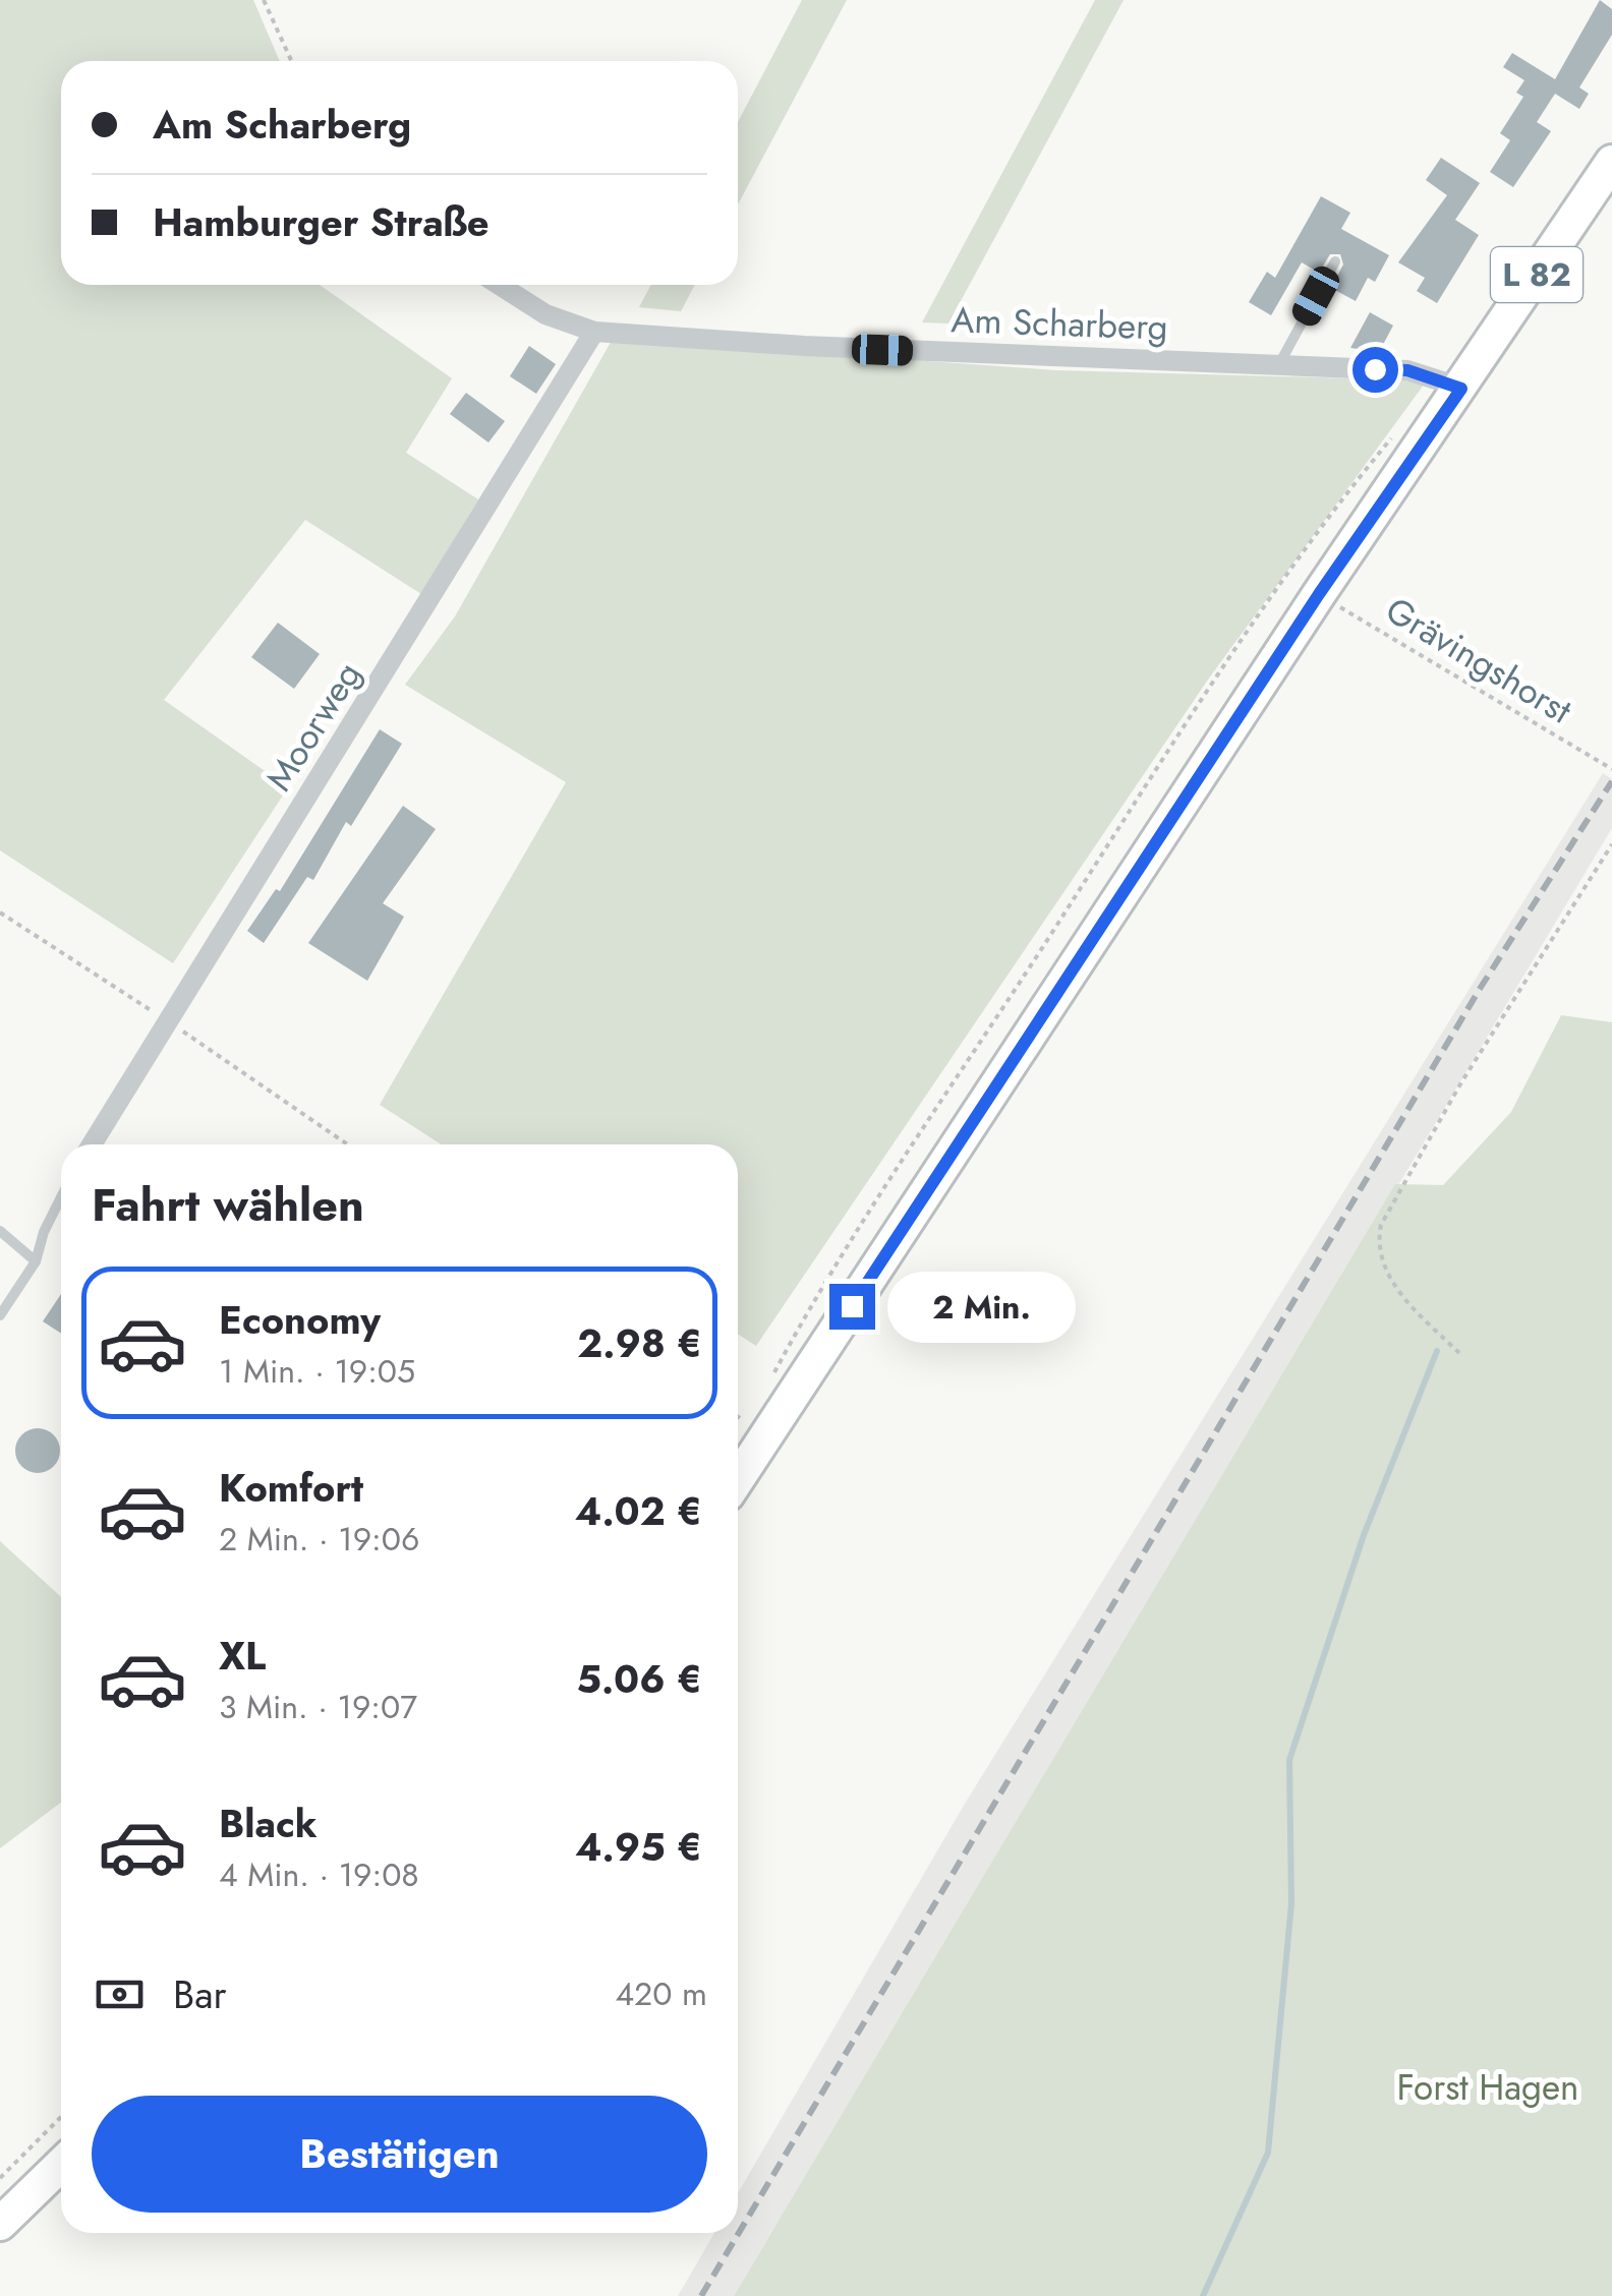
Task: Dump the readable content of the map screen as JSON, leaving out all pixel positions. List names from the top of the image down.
{
  "streets": {
    "main road": ["L 82"],
    "street": ["Am Scharberg", "Moorweg"],
    "path": ["Grävingshorst"]
  },
  "crossings": [
    ["L 82", "Am Scharberg"],
    ["L 82", "Grävingshorst"],
    ["Am Scharberg", "Moorweg"]
  ],
  "parks": ["Forst Hagen"],
  "page": {
    "banner": ["Am Scharberg", "Hamburger Straße"],
    "heading": "Fahrt wählen",
    "list": [
      {
        "name": "Economy",
        "note": "1 Min. · 19:05",
        "value": "2.98 €"
      },
      {
        "name": "Komfort",
        "note": "2 Min. · 19:06",
        "value": "4.02 €"
      },
      {
        "name": "XL",
        "note": "3 Min. · 19:07",
        "value": "5.06 €"
      },
      {
        "name": "Black",
        "note": "4 Min. · 19:08",
        "value": "4.95 €"
      }
    ],
    "bubble": "2 Min.",
    "pay": ["Bar", "420 m"],
    "buttons": "Bestätigen"
  }
}
